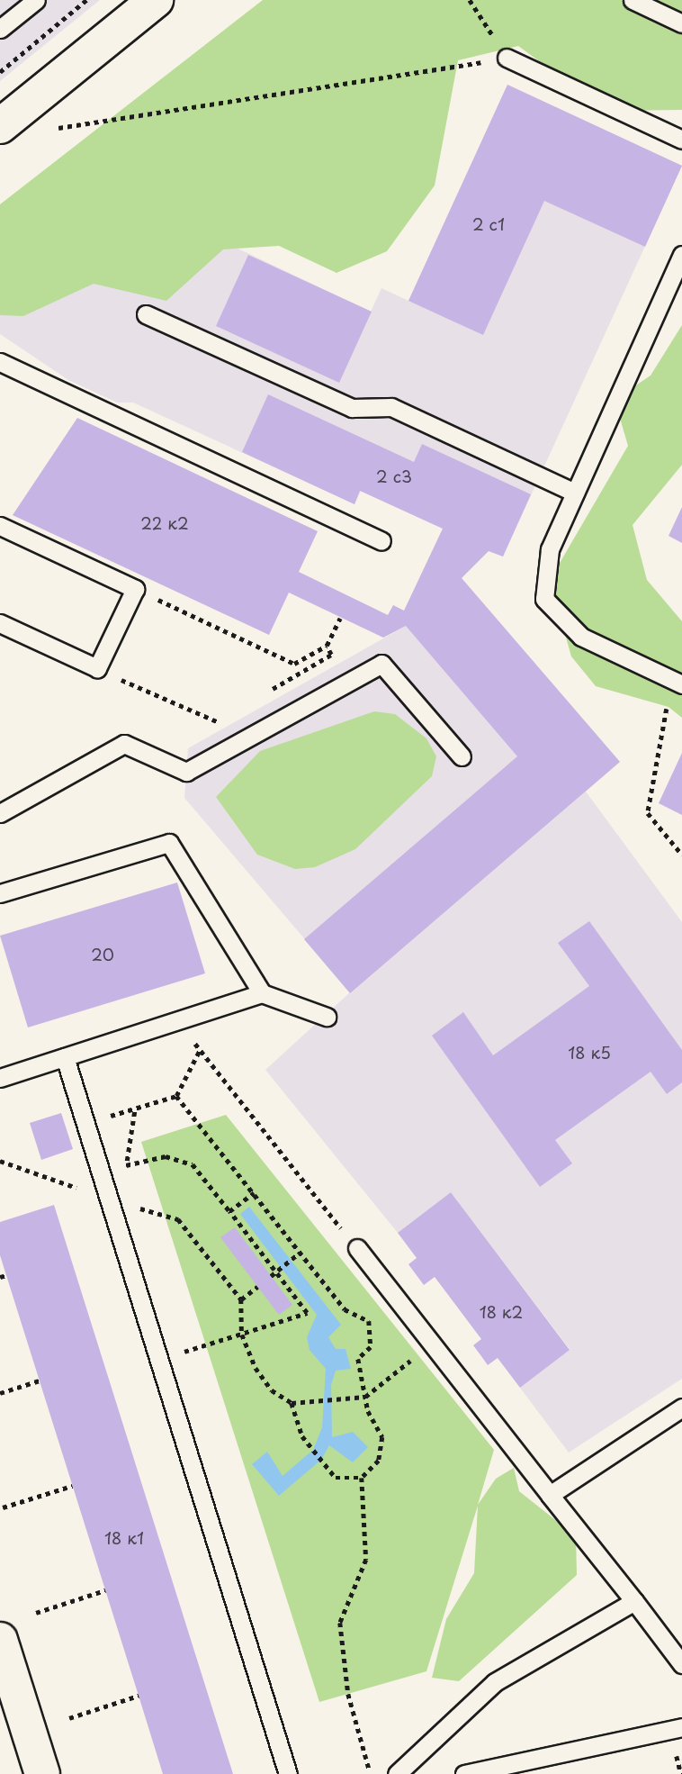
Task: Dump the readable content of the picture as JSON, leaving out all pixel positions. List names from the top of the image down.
{
  "house_numbers": [
    "2 с1",
    "2 с3",
    "22 к2",
    "20",
    "18 к5",
    "18 к2",
    "18 к1"
  ]
}
